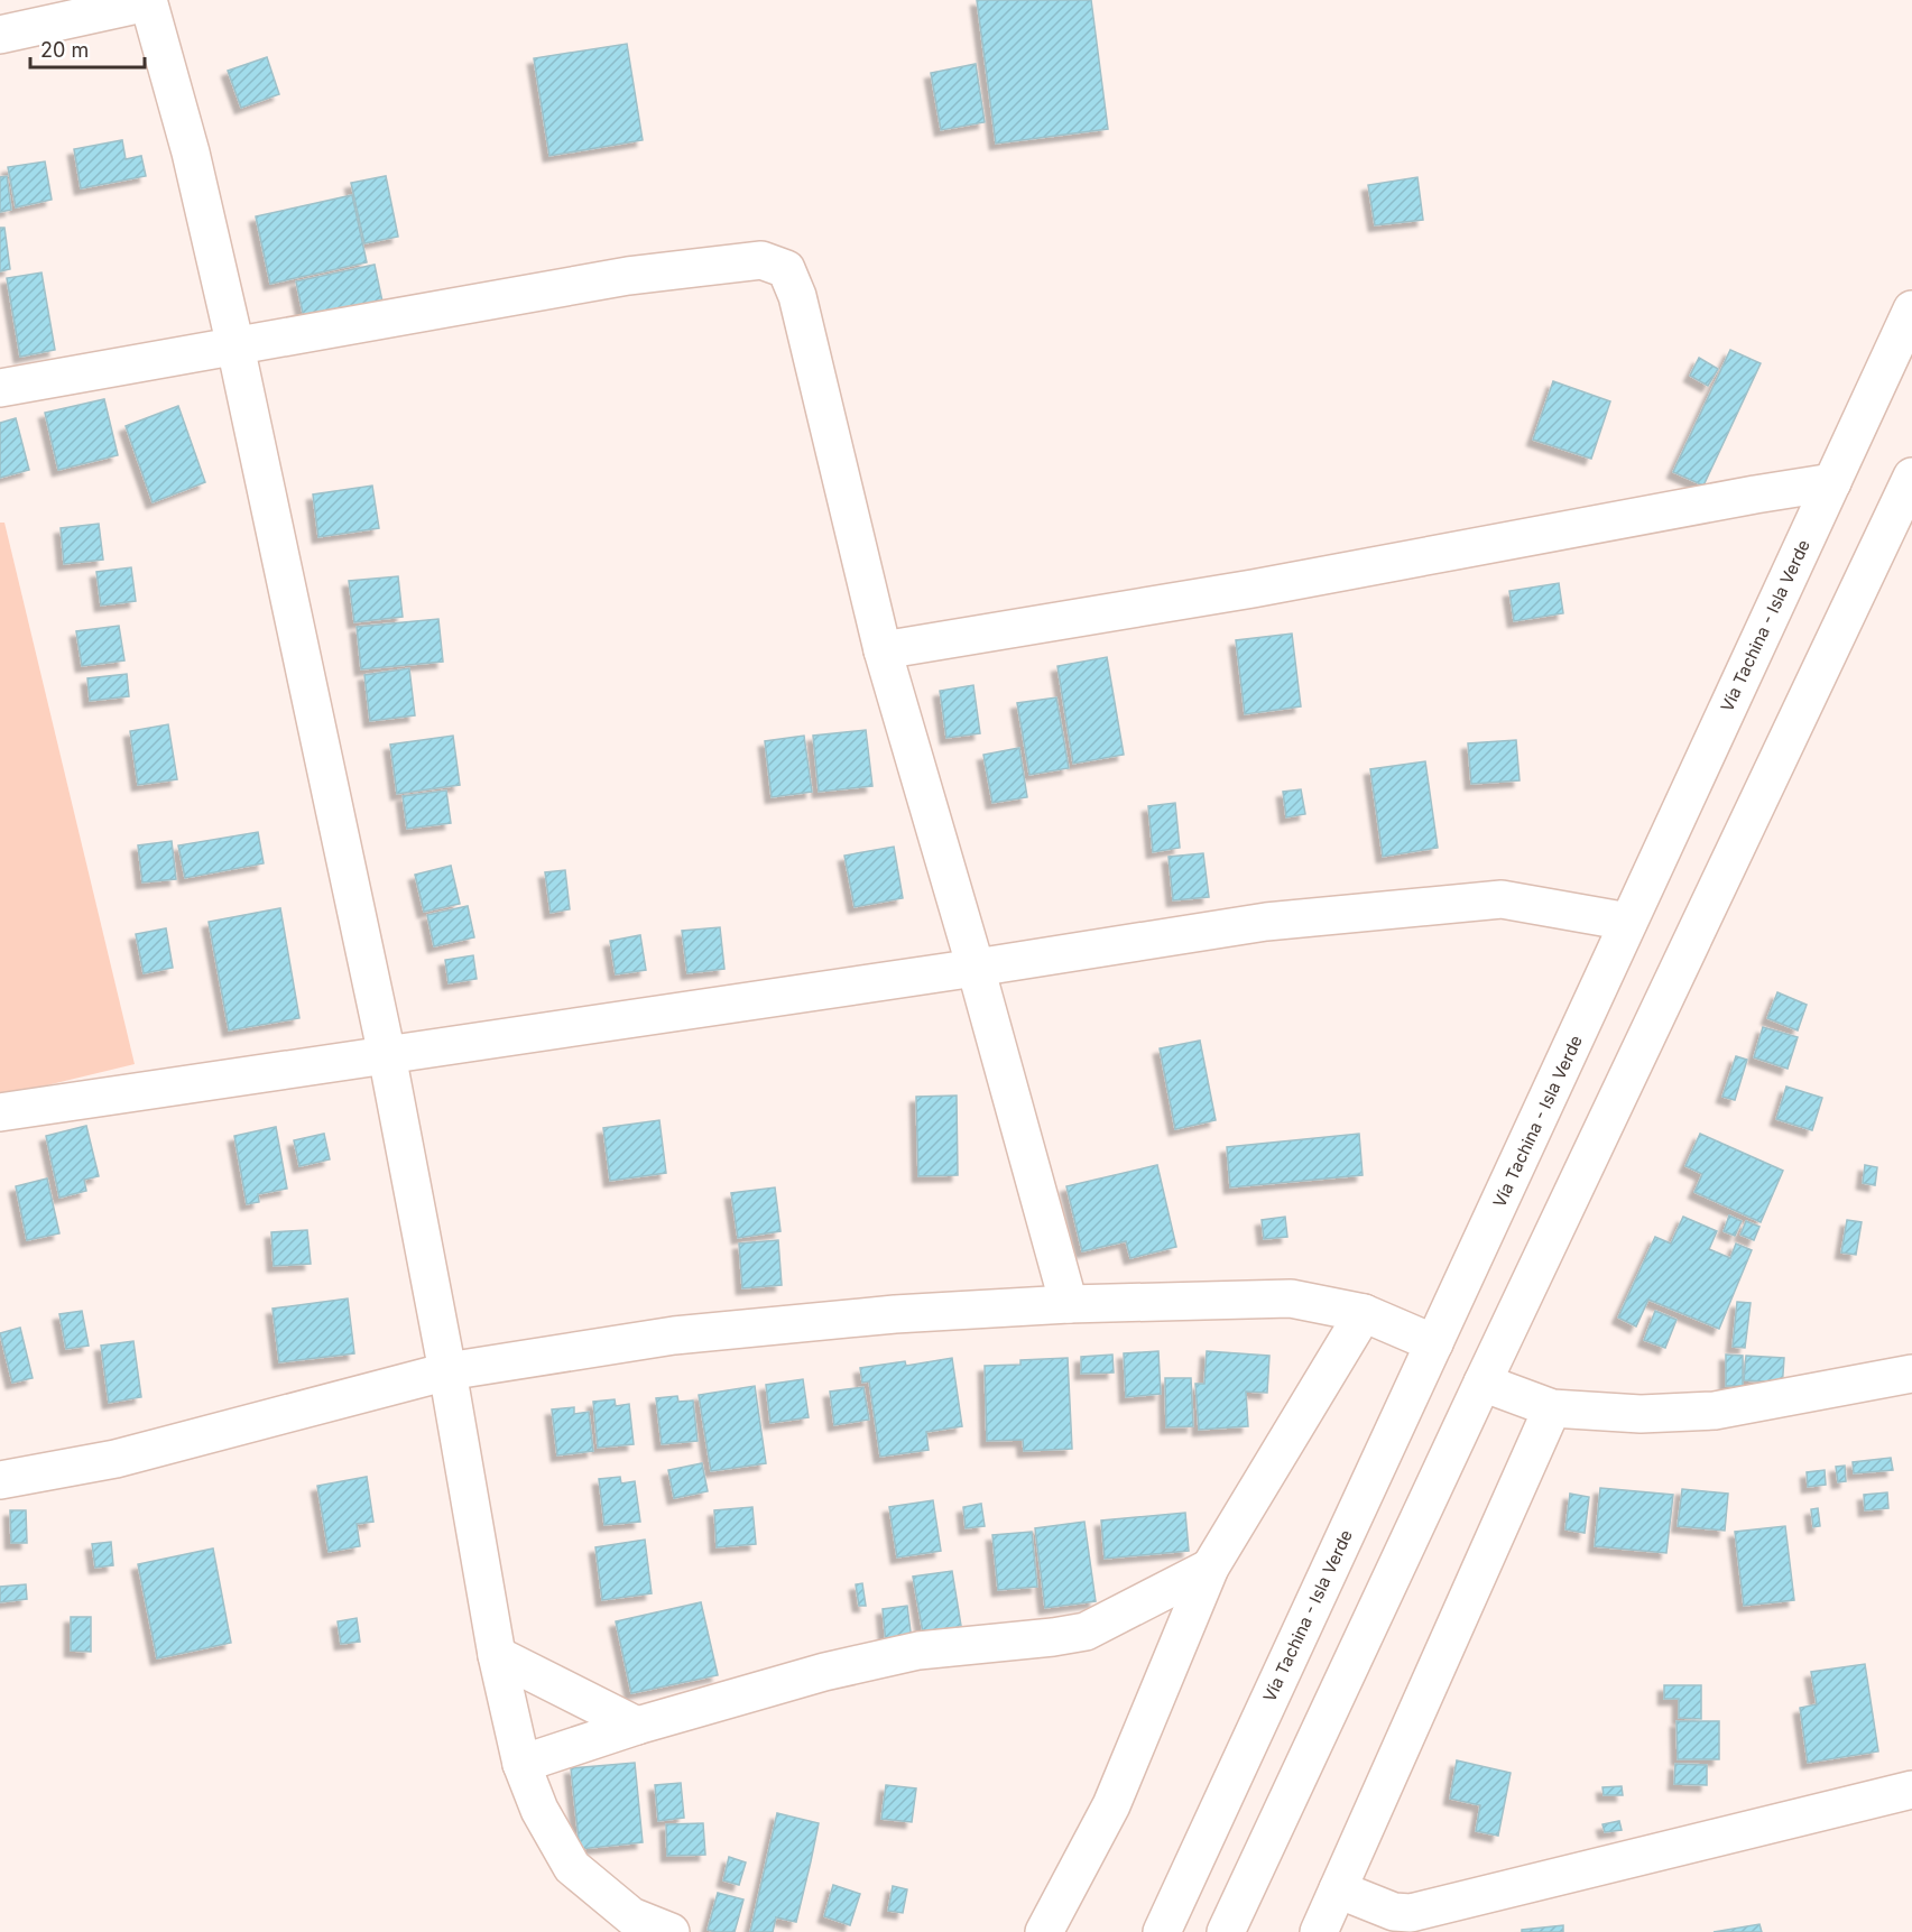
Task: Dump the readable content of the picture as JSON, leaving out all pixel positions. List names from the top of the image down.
{
  "streets": {
    "street": ["Vía Tachina - Isla Verde"]
  },
  "scale_bar": "20 m"
}
